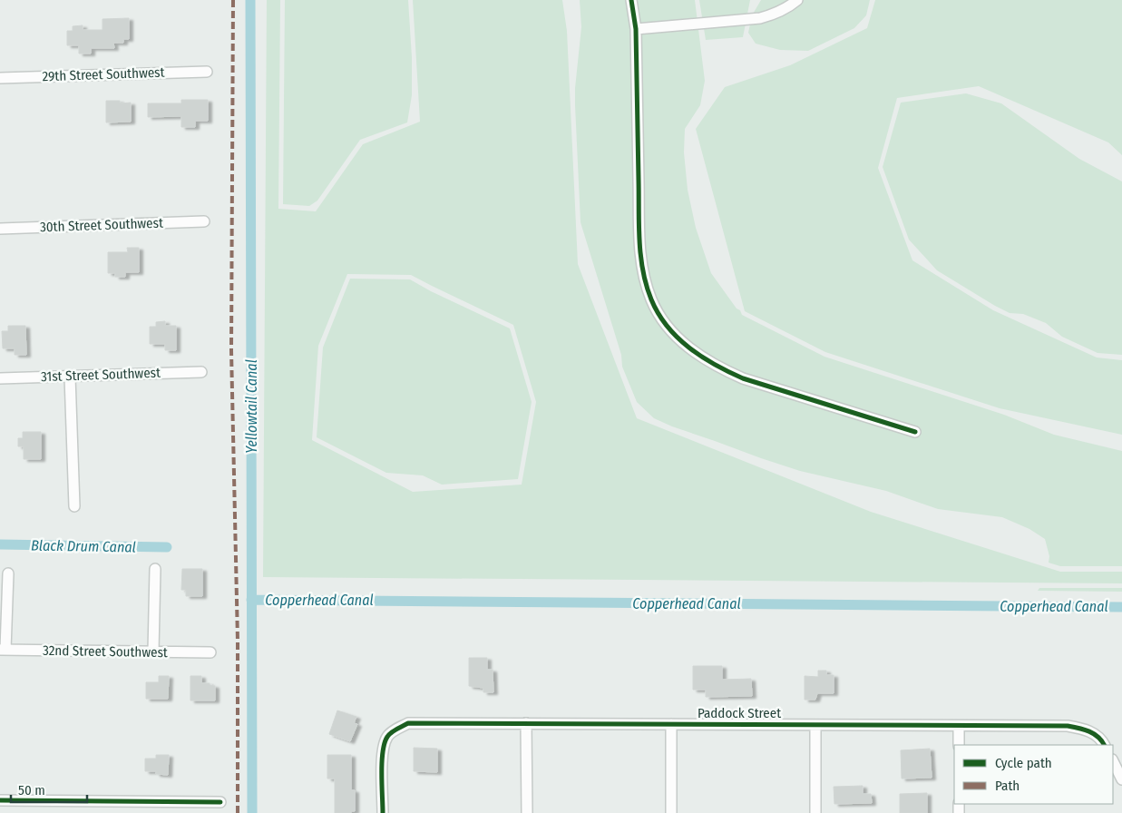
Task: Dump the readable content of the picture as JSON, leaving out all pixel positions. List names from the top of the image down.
{
  "streets": {
    "street": [
      "29th Street Southwest",
      "30th Street Southwest",
      "31st Street Southwest",
      "32nd Street Southwest",
      "Paddock Street"
    ]
  },
  "water": ["Yellowtail Canal", "Black Drum Canal", "Copperhead Canal"],
  "legend": ["Cycle path", "Path"],
  "scale_bar": "50 m"
}
